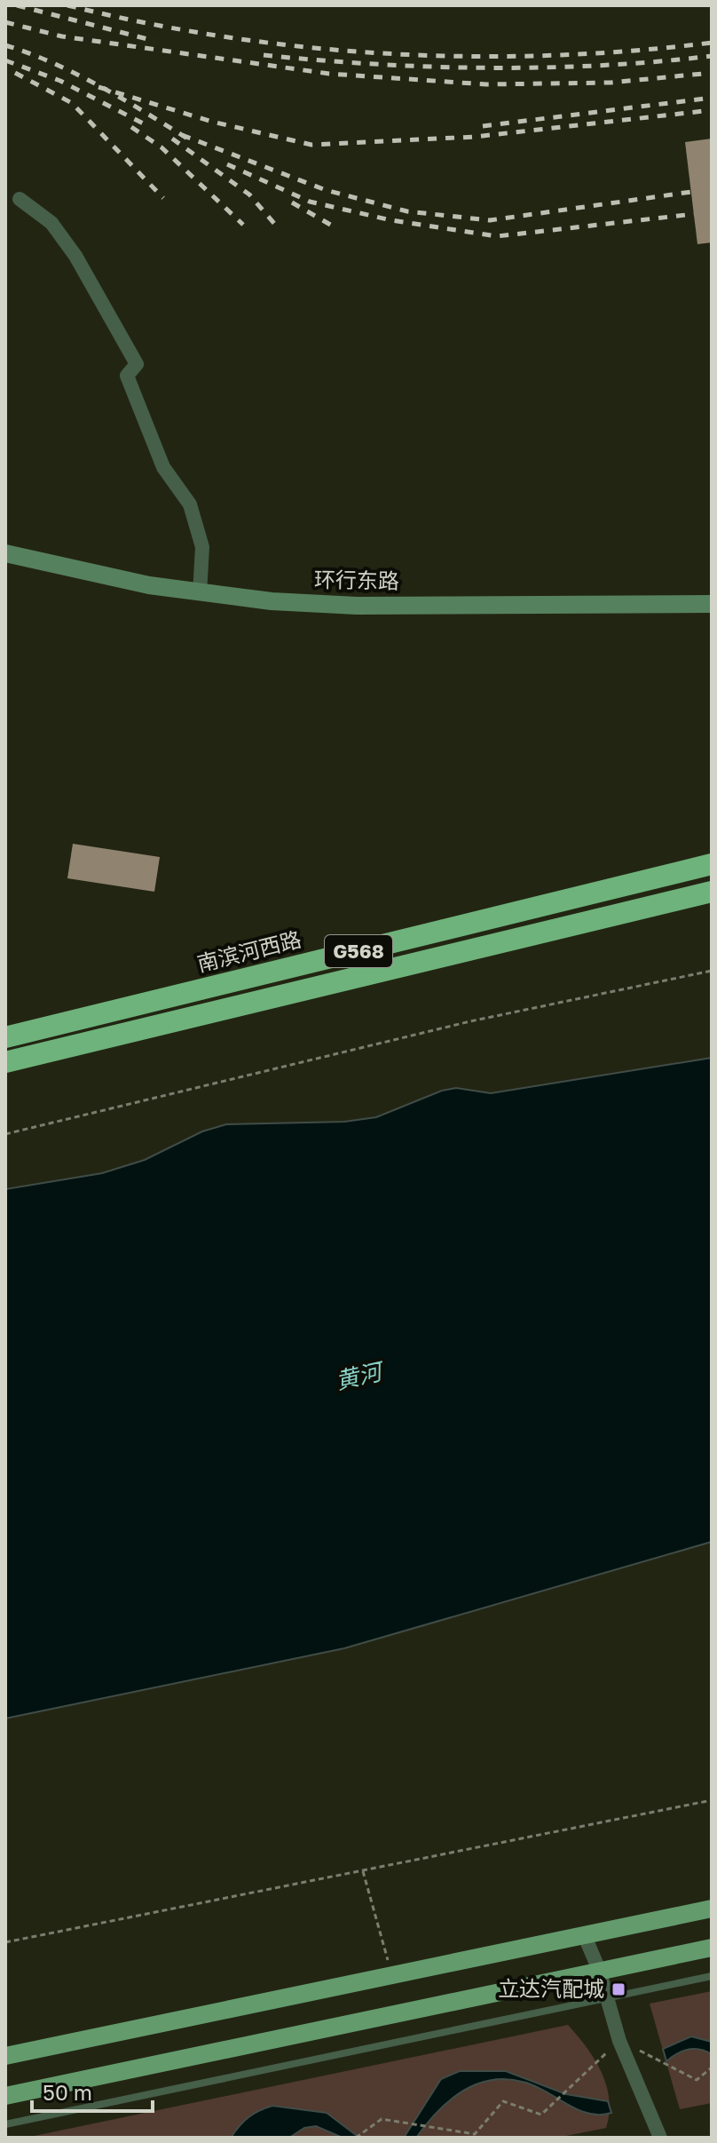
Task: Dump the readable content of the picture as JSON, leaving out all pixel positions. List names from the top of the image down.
{
  "streets": {
    "highway": ["G568", "南滨河西路"],
    "street": ["环行东路"]
  },
  "water": ["黄河"],
  "places": {
    "transit": ["立达汽配城"]
  },
  "scale_bar": "50 m"
}
